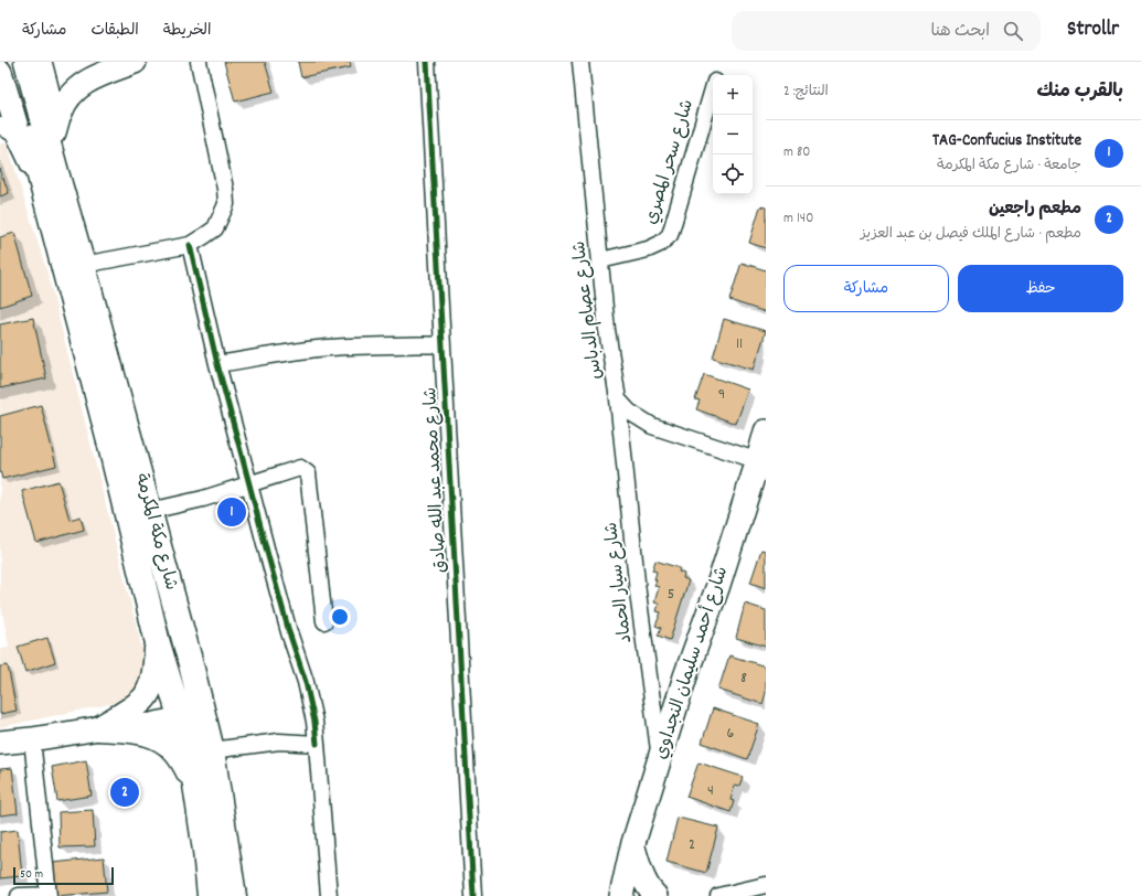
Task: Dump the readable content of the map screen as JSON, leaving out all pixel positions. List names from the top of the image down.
{
  "streets": {
    "main road": ["شارع مكة المكرمة"],
    "street": [
      "شارع سحر المصري",
      "شارع عصام الدباس",
      "شارع محمد عبد الله صادق",
      "شارع سيار الحماد",
      "شارع أحمد سليمان النجداوي"
    ]
  },
  "crossings": [
    ["شارع سحر المصري", "شارع عصام الدباس"],
    ["شارع عصام الدباس", "شارع سيار الحماد"],
    ["شارع عصام الدباس", "شارع أحمد سليمان النجداوي"],
    ["شارع سيار الحماد", "شارع أحمد سليمان النجداوي"]
  ],
  "house_numbers": [
    "11",
    "9",
    "5",
    "8",
    "6",
    "4",
    "2"
  ],
  "scale_bar": "50 m",
  "page": {
    "header": "Strollr",
    "search": "ابحث هنا",
    "nav": ["الخريطة", "الطبقات", "مشاركة"],
    "heading": ["بالقرب منك", "النتائج: 2"],
    "map_buttons": ["+", "−"],
    "list": [
      {
        "mark": "1",
        "name": "TAG-Confucius Institute",
        "note": "جامعة · شارع مكة المكرمة",
        "value": "80 m"
      },
      {
        "mark": "2",
        "name": "مطعم راجعين",
        "note": "مطعم · شارع الملك فيصل بن عبد العزيز",
        "value": "140 m"
      }
    ],
    "buttons": ["حفظ", "مشاركة"],
    "pins": ["1", "2"],
    "scale": "50 m"
  }
}
